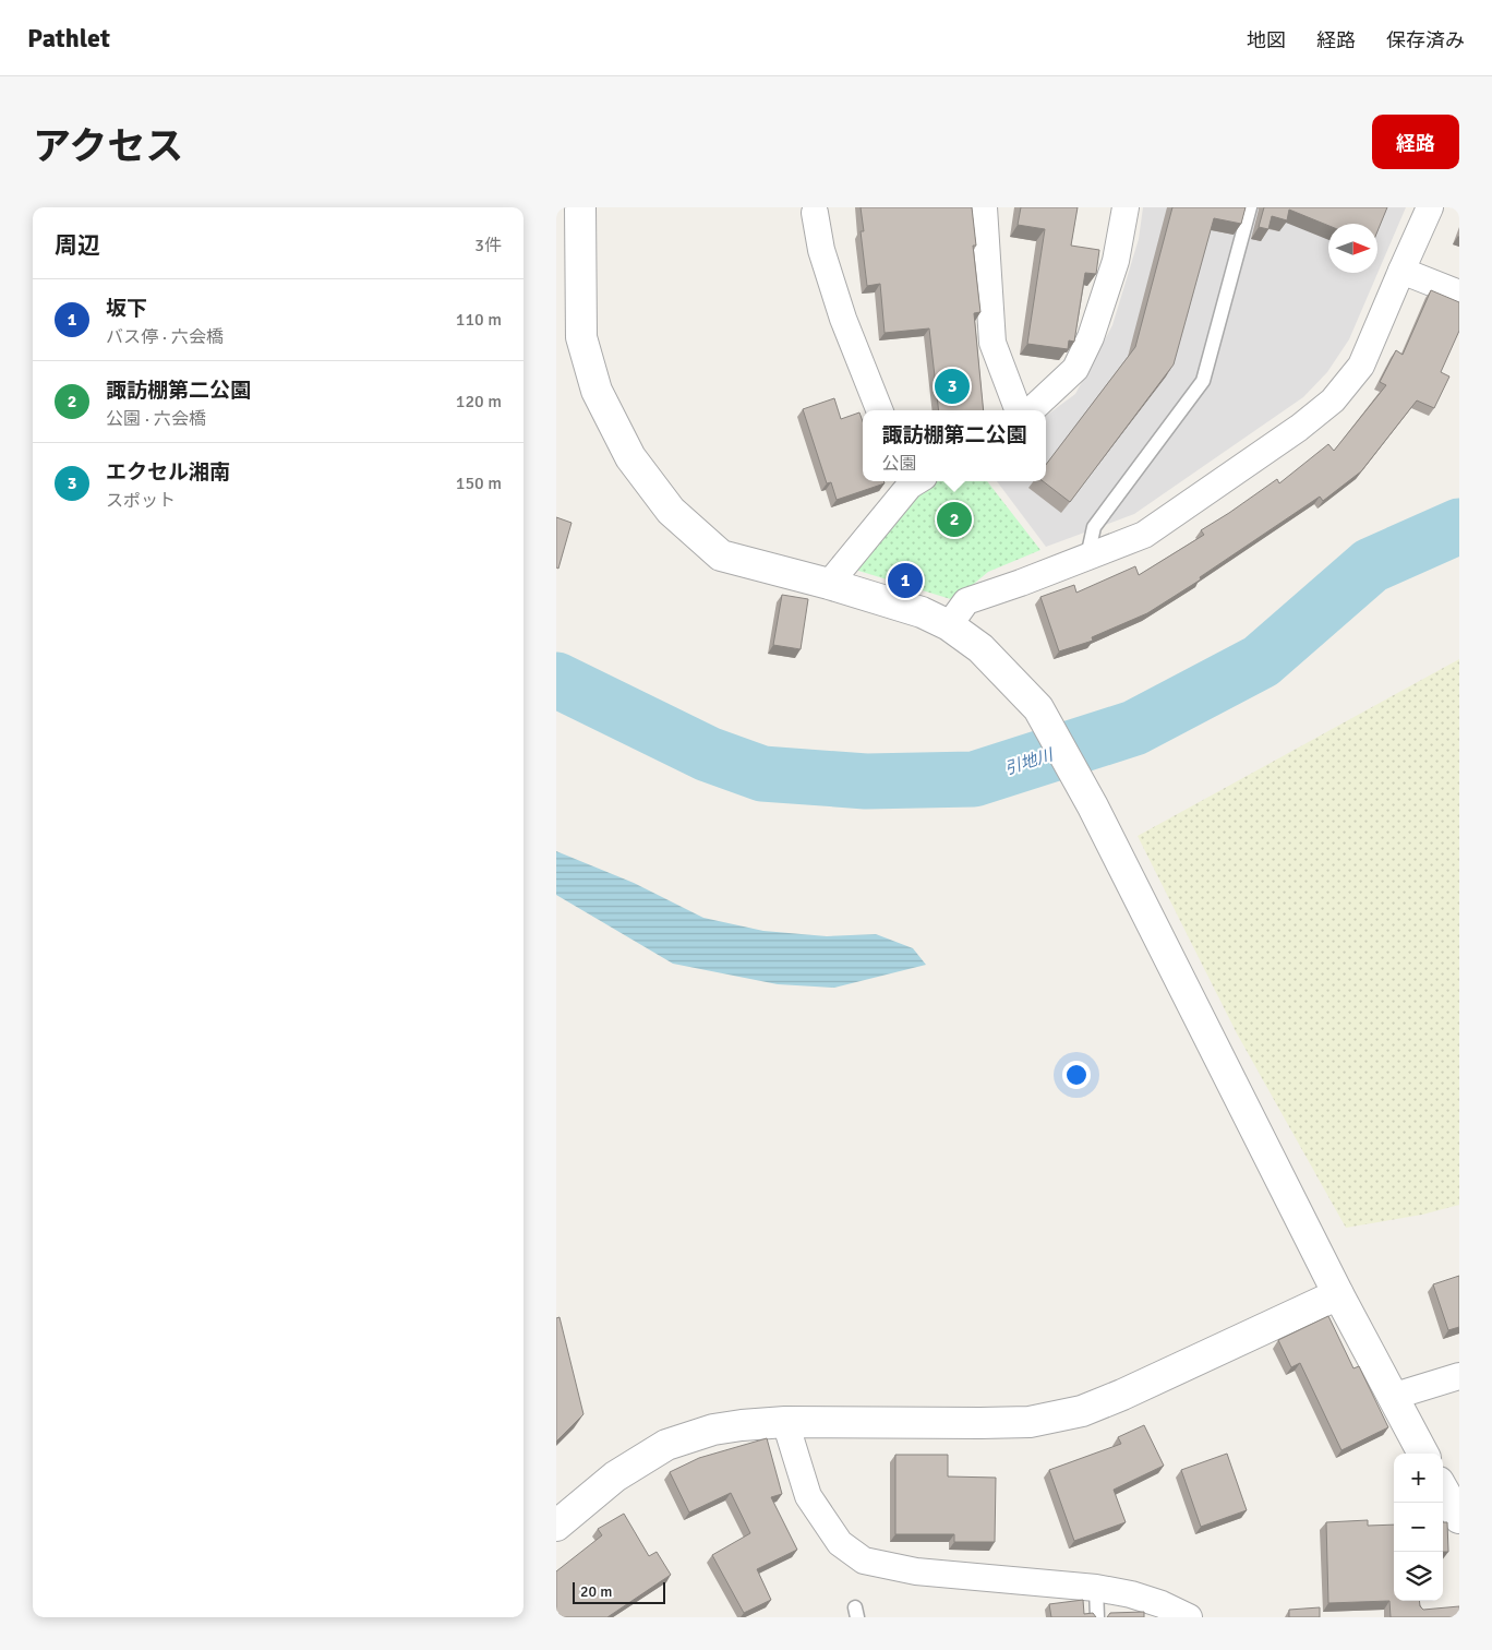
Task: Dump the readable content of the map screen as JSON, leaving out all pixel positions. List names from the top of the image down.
{
  "water": ["引地川"],
  "scale_bar": "20 m",
  "north": "right",
  "page": {
    "header": "Pathlet",
    "nav": ["地図", "経路", "保存済み"],
    "title": "アクセス",
    "buttons": "経路",
    "heading": ["周辺", "3件"],
    "list": [
      {
        "mark": "1",
        "name": "坂下",
        "note": "バス停 · 六会橋",
        "value": "110 m"
      },
      {
        "mark": "2",
        "name": "諏訪棚第二公園",
        "note": "公園 · 六会橋",
        "value": "120 m"
      },
      {
        "mark": "3",
        "name": "エクセル湘南",
        "note": "スポット",
        "value": "150 m"
      }
    ],
    "pins": ["3", "2", "1"],
    "popup": ["諏訪棚第二公園", "公園"],
    "map_buttons": ["+", "−"],
    "scale": "20 m"
  }
}
